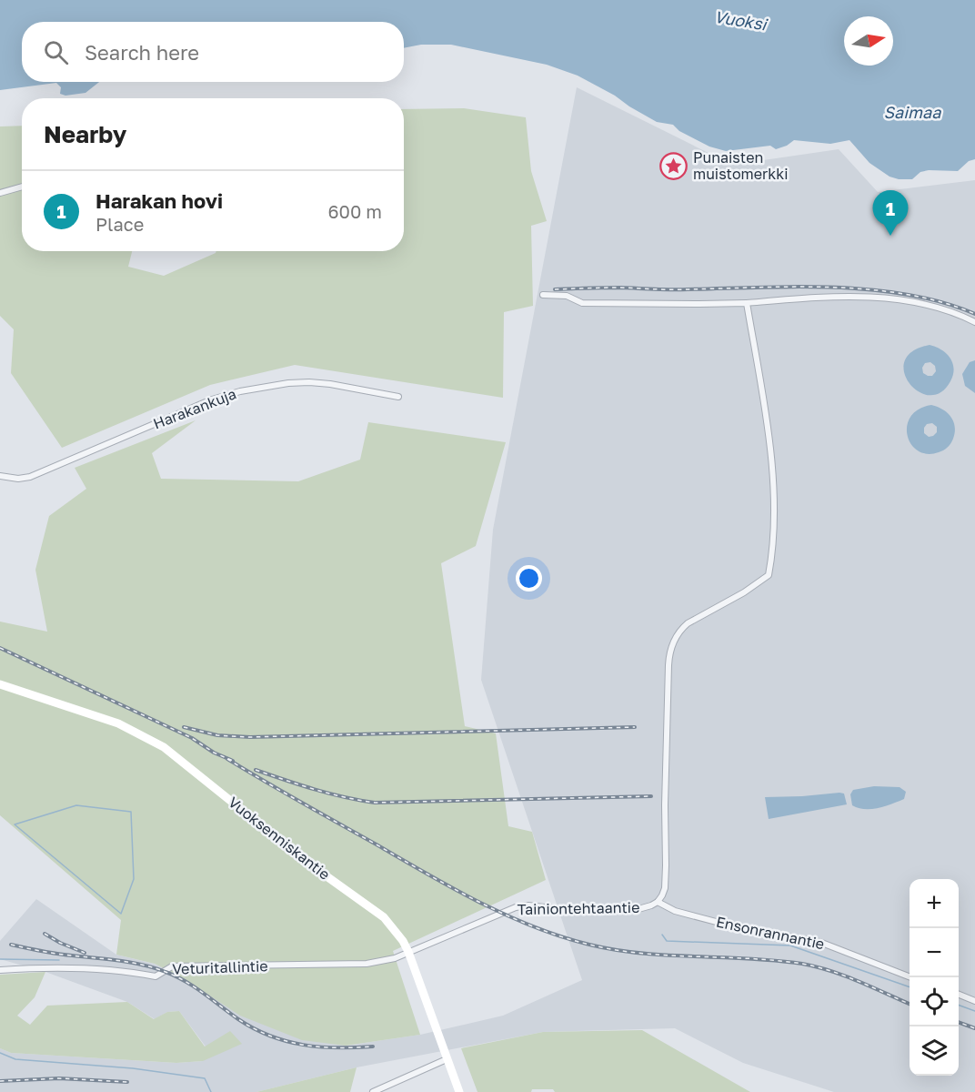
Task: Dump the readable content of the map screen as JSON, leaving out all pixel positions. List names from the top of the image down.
{
  "streets": {
    "street": [
      "Harakankuja",
      "Vuoksenniskantie",
      "Tainiontehtaantie",
      "Ensonrannantie",
      "Veturitallintie"
    ]
  },
  "crossings": [
    ["Vuoksenniskantie", "Tainiontehtaantie"],
    ["Vuoksenniskantie", "Veturitallintie"],
    ["Tainiontehtaantie", "Ensonrannantie"],
    ["Tainiontehtaantie", "Veturitallintie"]
  ],
  "water": ["Vuoksi", "Saimaa"],
  "places": {
    "place": ["Punaisten muistomerkki"]
  },
  "north": "right",
  "page": {
    "search": "Search here",
    "heading": "Nearby",
    "list": [
      {
        "mark": "1",
        "name": "Harakan hovi",
        "note": "Place",
        "value": "600 m"
      }
    ],
    "pins": "1",
    "map_buttons": ["+", "−"]
  }
}
